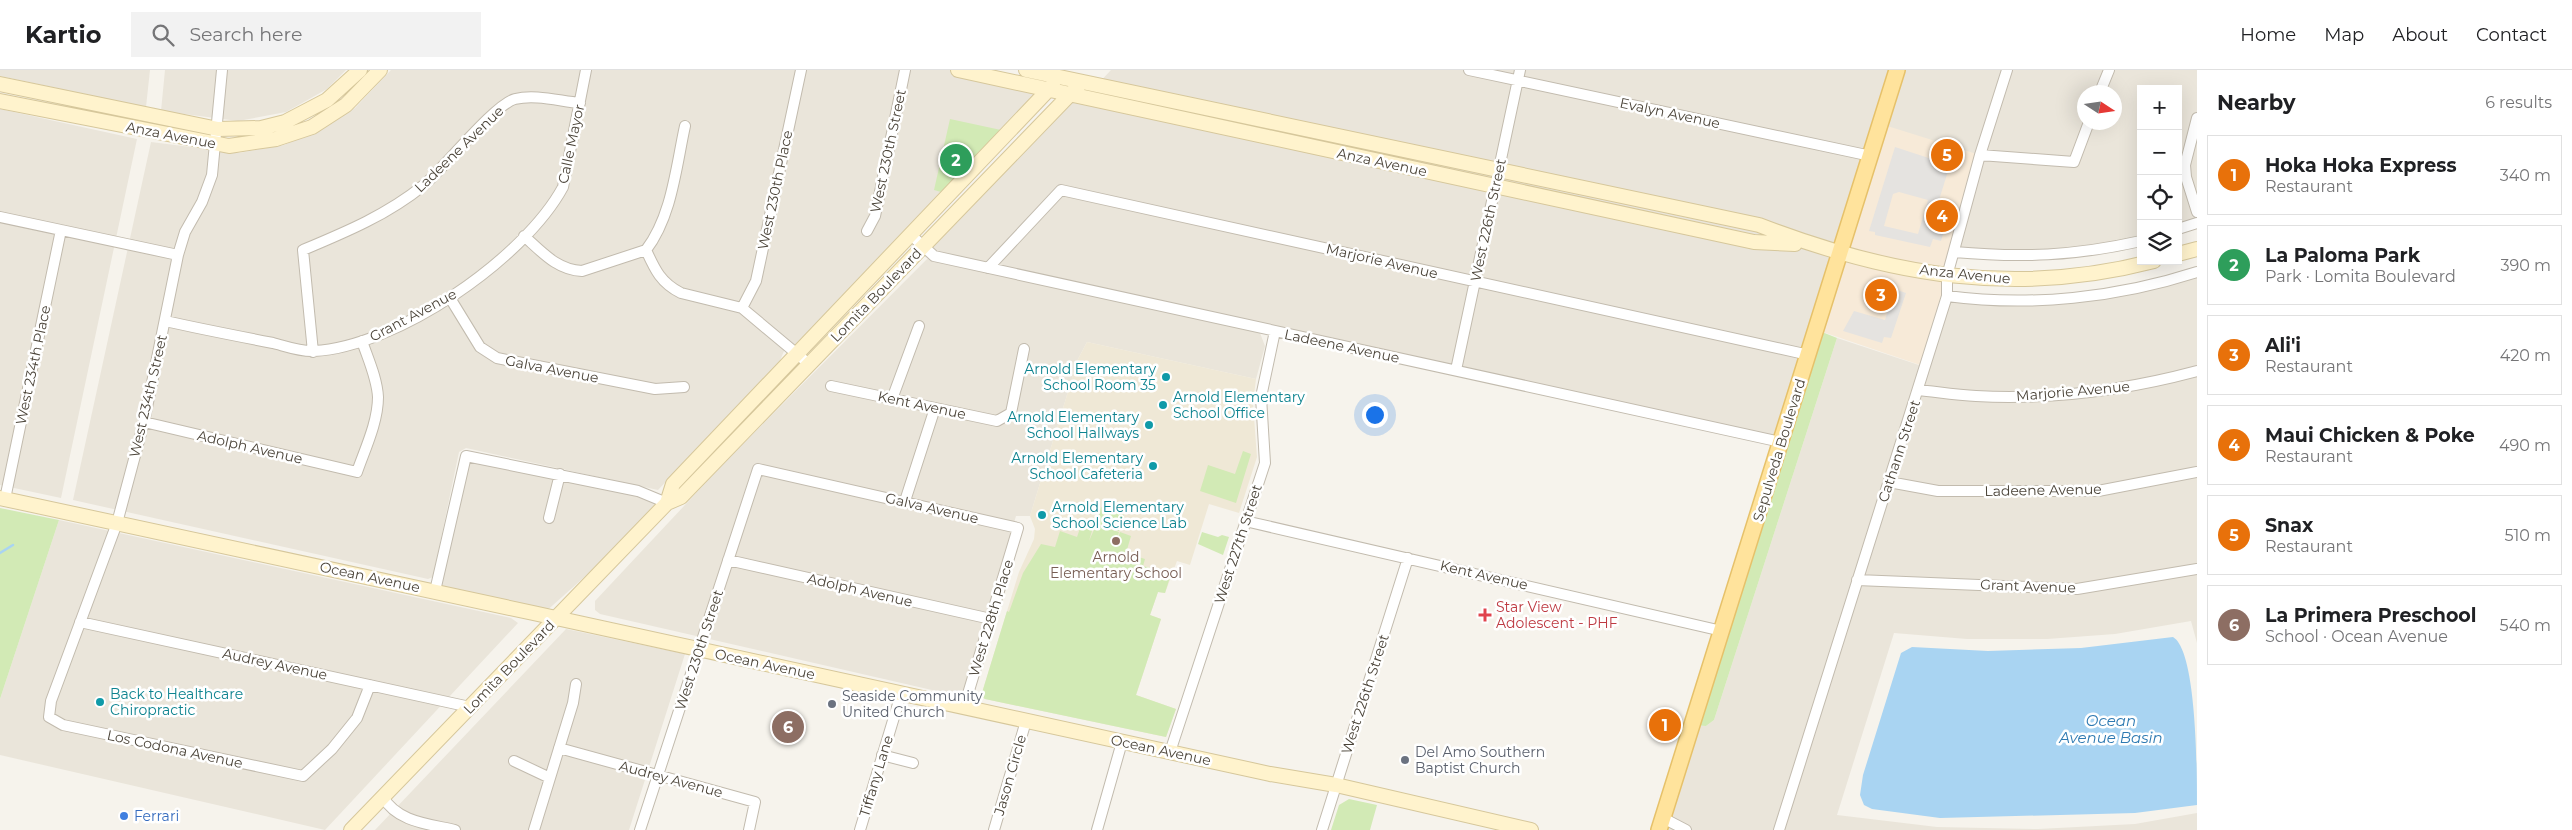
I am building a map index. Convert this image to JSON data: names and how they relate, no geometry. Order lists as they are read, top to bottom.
{
  "streets": {
    "main road": [
      "Anza Avenue",
      "Lomita Boulevard",
      "Sepulveda Boulevard",
      "Ocean Avenue"
    ],
    "street": [
      "Evalyn Avenue",
      "Calle Mayor",
      "Ladeene Avenue",
      "West 230th Street",
      "West 230th Place",
      "West 226th Street",
      "Marjorie Avenue",
      "Grant Avenue",
      "West 234th Place",
      "Galva Avenue",
      "West 234th Street",
      "Kent Avenue",
      "Adolph Avenue",
      "Cathann Street",
      "West 227th Street",
      "West 228th Place",
      "Audrey Avenue",
      "Los Codona Avenue",
      "Jason Circle",
      "Tiffany Lane"
    ]
  },
  "crossings": [
    ["Evalyn Avenue", "West 226th Street"],
    ["Evalyn Avenue", "Sepulveda Boulevard"],
    ["Anza Avenue", "West 226th Street"],
    ["Anza Avenue", "Lomita Boulevard"],
    ["Anza Avenue", "West 234th Street"],
    ["Anza Avenue", "Sepulveda Boulevard"],
    ["Anza Avenue", "Cathann Street"],
    ["Calle Mayor", "Ladeene Avenue"],
    ["Calle Mayor", "Grant Avenue"],
    ["Ladeene Avenue", "West 226th Street"],
    ["Ladeene Avenue", "Marjorie Avenue"],
    ["Ladeene Avenue", "Lomita Boulevard"],
    ["Ladeene Avenue", "Grant Avenue"],
    ["Ladeene Avenue", "Sepulveda Boulevard"],
    ["Ladeene Avenue", "Cathann Street"],
    ["Ladeene Avenue", "West 227th Street"],
    ["West 230th Street", "Galva Avenue"],
    ["West 230th Street", "Adolph Avenue"],
    ["West 230th Street", "Ocean Avenue"],
    ["West 230th Street", "Audrey Avenue"],
    ["West 226th Street", "Marjorie Avenue"],
    ["West 226th Street", "Kent Avenue"],
    ["West 226th Street", "Ocean Avenue"],
    ["Marjorie Avenue", "Sepulveda Boulevard"],
    ["Marjorie Avenue", "Cathann Street"],
    ["Lomita Boulevard", "Ocean Avenue"],
    ["Lomita Boulevard", "Audrey Avenue"],
    ["Grant Avenue", "Galva Avenue"],
    ["Grant Avenue", "West 234th Street"],
    ["Grant Avenue", "Adolph Avenue"],
    ["Grant Avenue", "Cathann Street"],
    ["West 234th Place", "Ocean Avenue"],
    ["Galva Avenue", "West 228th Place"],
    ["West 234th Street", "Adolph Avenue"],
    ["West 234th Street", "Ocean Avenue"],
    ["West 234th Street", "Audrey Avenue"],
    ["West 234th Street", "Los Codona Avenue"],
    ["Kent Avenue", "Sepulveda Boulevard"],
    ["Kent Avenue", "West 227th Street"],
    ["Adolph Avenue", "West 228th Place"],
    ["West 227th Street", "Ocean Avenue"],
    ["Ocean Avenue", "West 228th Place"],
    ["Ocean Avenue", "Jason Circle"],
    ["Ocean Avenue", "Tiffany Lane"],
    ["Audrey Avenue", "Los Codona Avenue"]
  ],
  "water": ["Ocean Avenue Basin"],
  "places": {
    "other": [
      "Arnold Elementary School Room 35",
      "Arnold Elementary School Office",
      "Arnold Elementary School Hallways",
      "Arnold Elementary School Cafeteria",
      "Arnold Elementary School Science Lab",
      "Arnold Elementary School",
      "Back to Healthcare Chiropractic",
      "Seaside Community United Church",
      "Del Amo Southern Baptist Church",
      "Ferrari"
    ],
    "health": ["Star View Adolescent - PHF"]
  },
  "north": "right",
  "page": {
    "header": "Kartio",
    "search": "Search here",
    "nav": [
      "Home",
      "Map",
      "About",
      "Contact"
    ],
    "heading": ["Nearby", "6 results"],
    "map_buttons": ["+", "−"],
    "list": [
      {
        "mark": "1",
        "name": "Hoka Hoka Express",
        "note": "Restaurant",
        "value": "340 m"
      },
      {
        "mark": "2",
        "name": "La Paloma Park",
        "note": "Park · Lomita Boulevard",
        "value": "390 m"
      },
      {
        "mark": "3",
        "name": "Ali'i",
        "note": "Restaurant",
        "value": "420 m"
      },
      {
        "mark": "4",
        "name": "Maui Chicken & Poke",
        "note": "Restaurant",
        "value": "490 m"
      },
      {
        "mark": "5",
        "name": "Snax",
        "note": "Restaurant",
        "value": "510 m"
      },
      {
        "mark": "6",
        "name": "La Primera Preschool",
        "note": "School · Ocean Avenue",
        "value": "540 m"
      }
    ],
    "pins": [
      "5",
      "2",
      "4",
      "3",
      "1",
      "6"
    ]
  }
}
